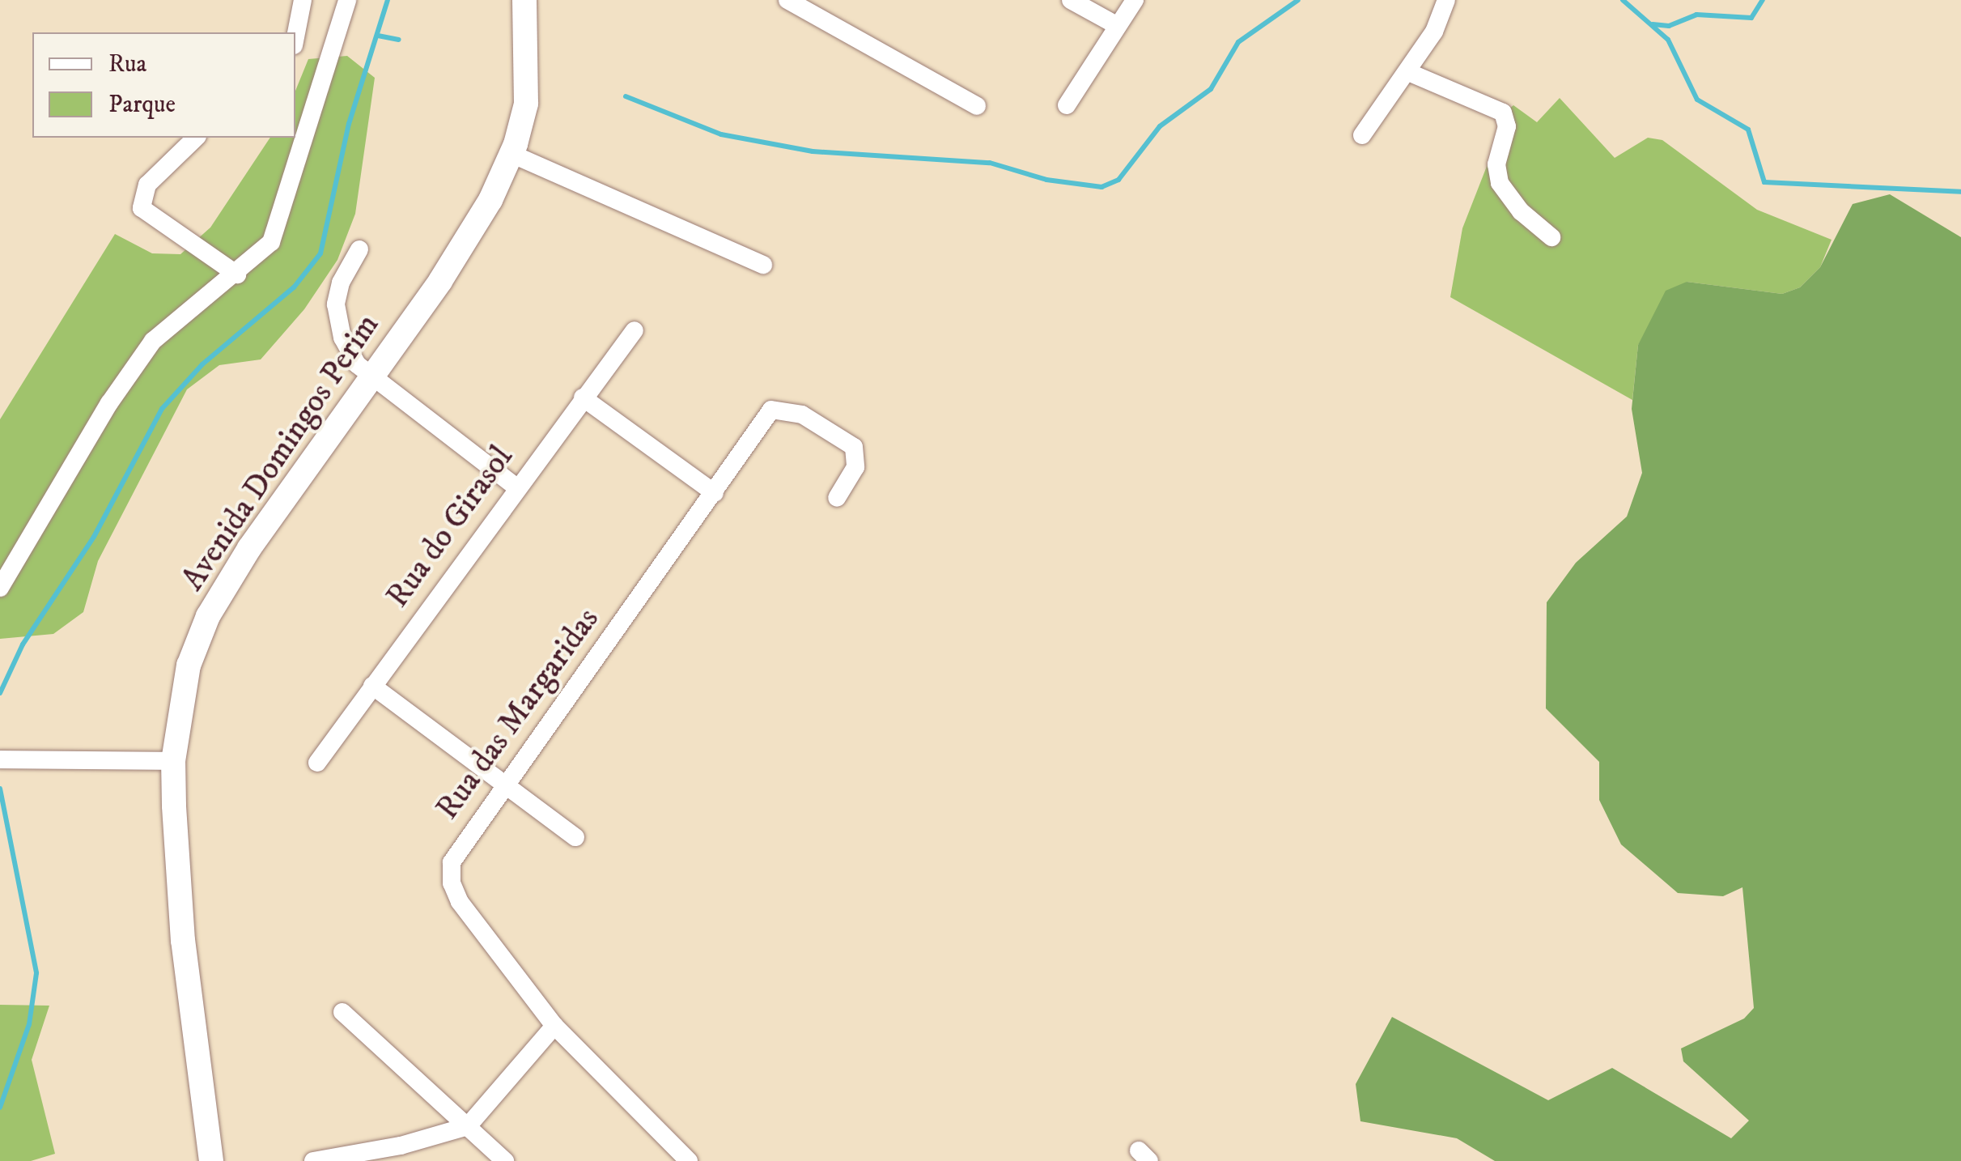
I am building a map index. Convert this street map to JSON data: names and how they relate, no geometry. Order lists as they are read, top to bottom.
{
  "streets": {
    "main road": ["Avenida Domingos Perim"],
    "street": ["Rua do Girasol", "Rua das Margaridas"]
  },
  "legend": ["Rua", "Parque"]
}
